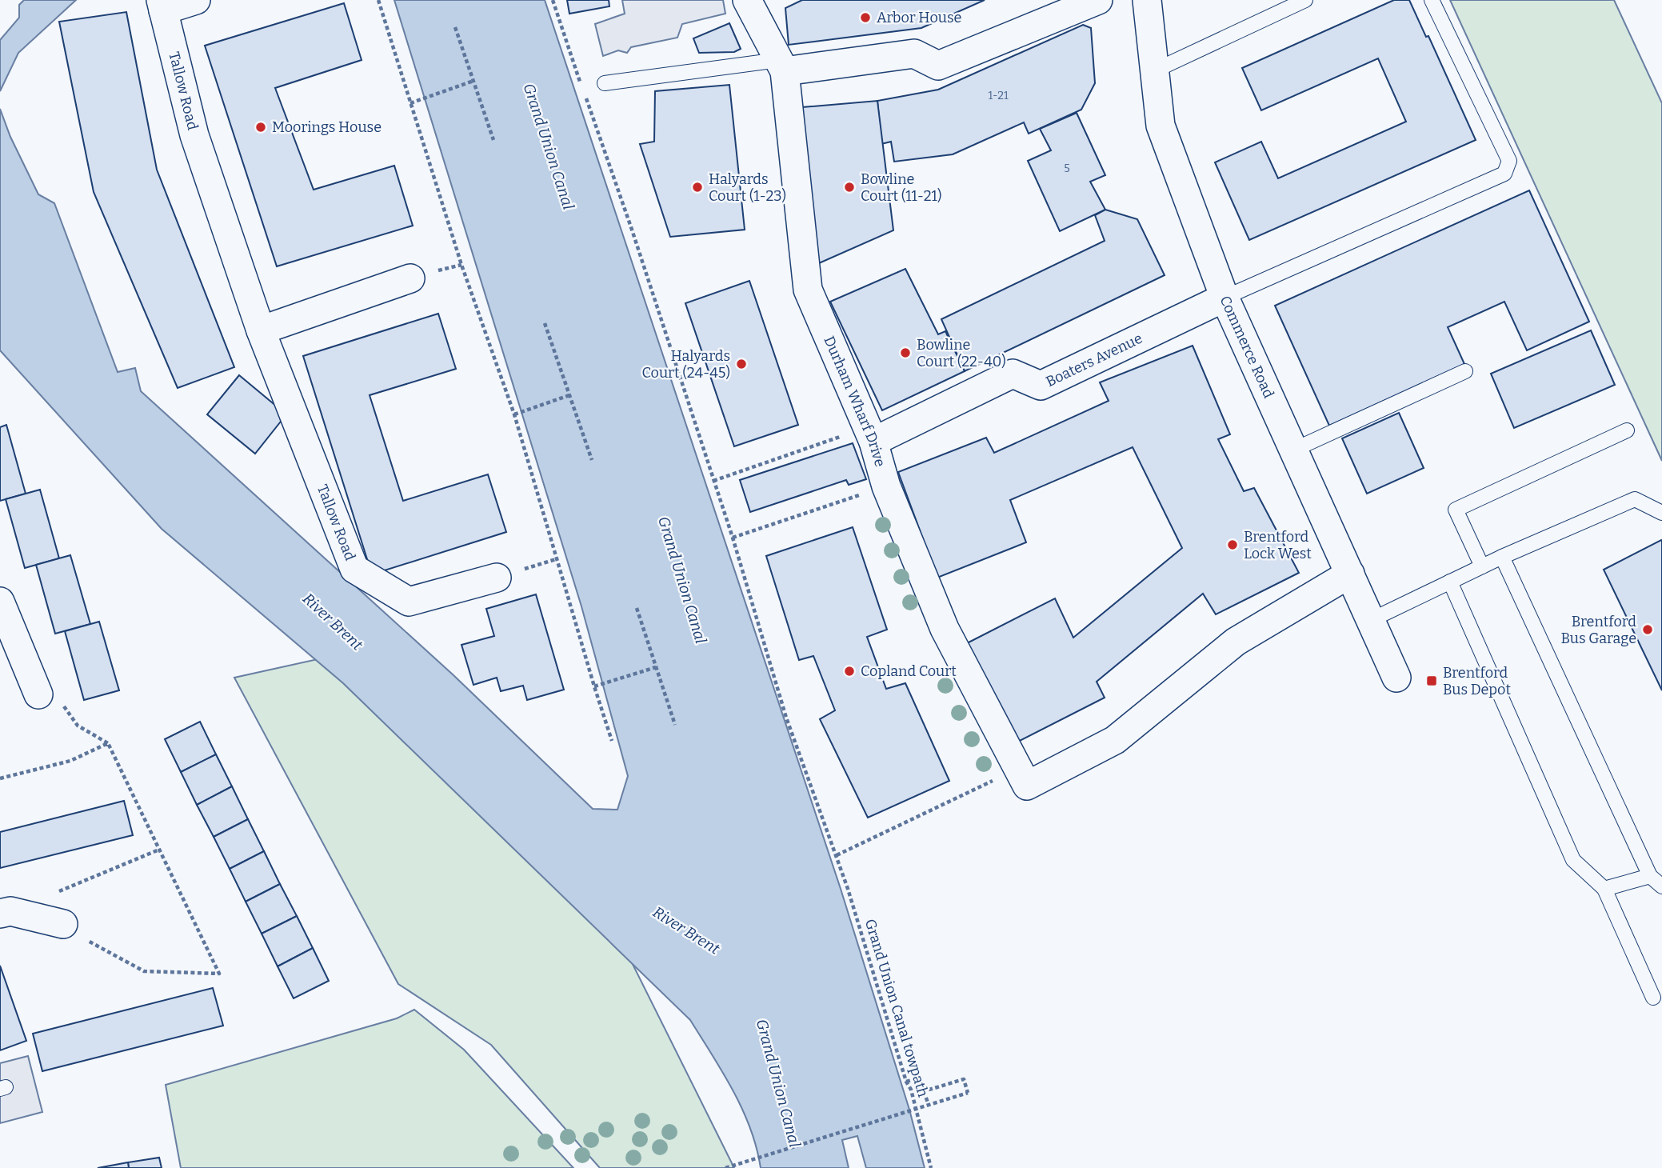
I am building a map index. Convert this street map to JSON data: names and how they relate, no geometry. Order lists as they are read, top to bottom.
{
  "streets": {
    "street": [
      "Tallow Road",
      "Commerce Road",
      "Boaters Avenue",
      "Durham Wharf Drive"
    ],
    "path": ["Grand Union Canal towpath"]
  },
  "crossings": [
    ["Commerce Road", "Boaters Avenue"],
    ["Boaters Avenue", "Durham Wharf Drive"]
  ],
  "water": ["Grand Union Canal", "River Brent"],
  "places": {
    "other": [
      "Arbor House",
      "Moorings House",
      "Halyards Court (1-23)",
      "Bowline Court (11-21)",
      "Bowline Court (22-40)",
      "Halyards Court (24-45)",
      "Brentford Lock West",
      "Brentford Bus Garage",
      "Copland Court"
    ],
    "transit": ["Brentford Bus Depot"]
  },
  "house_numbers": ["1-21", "5"]
}
